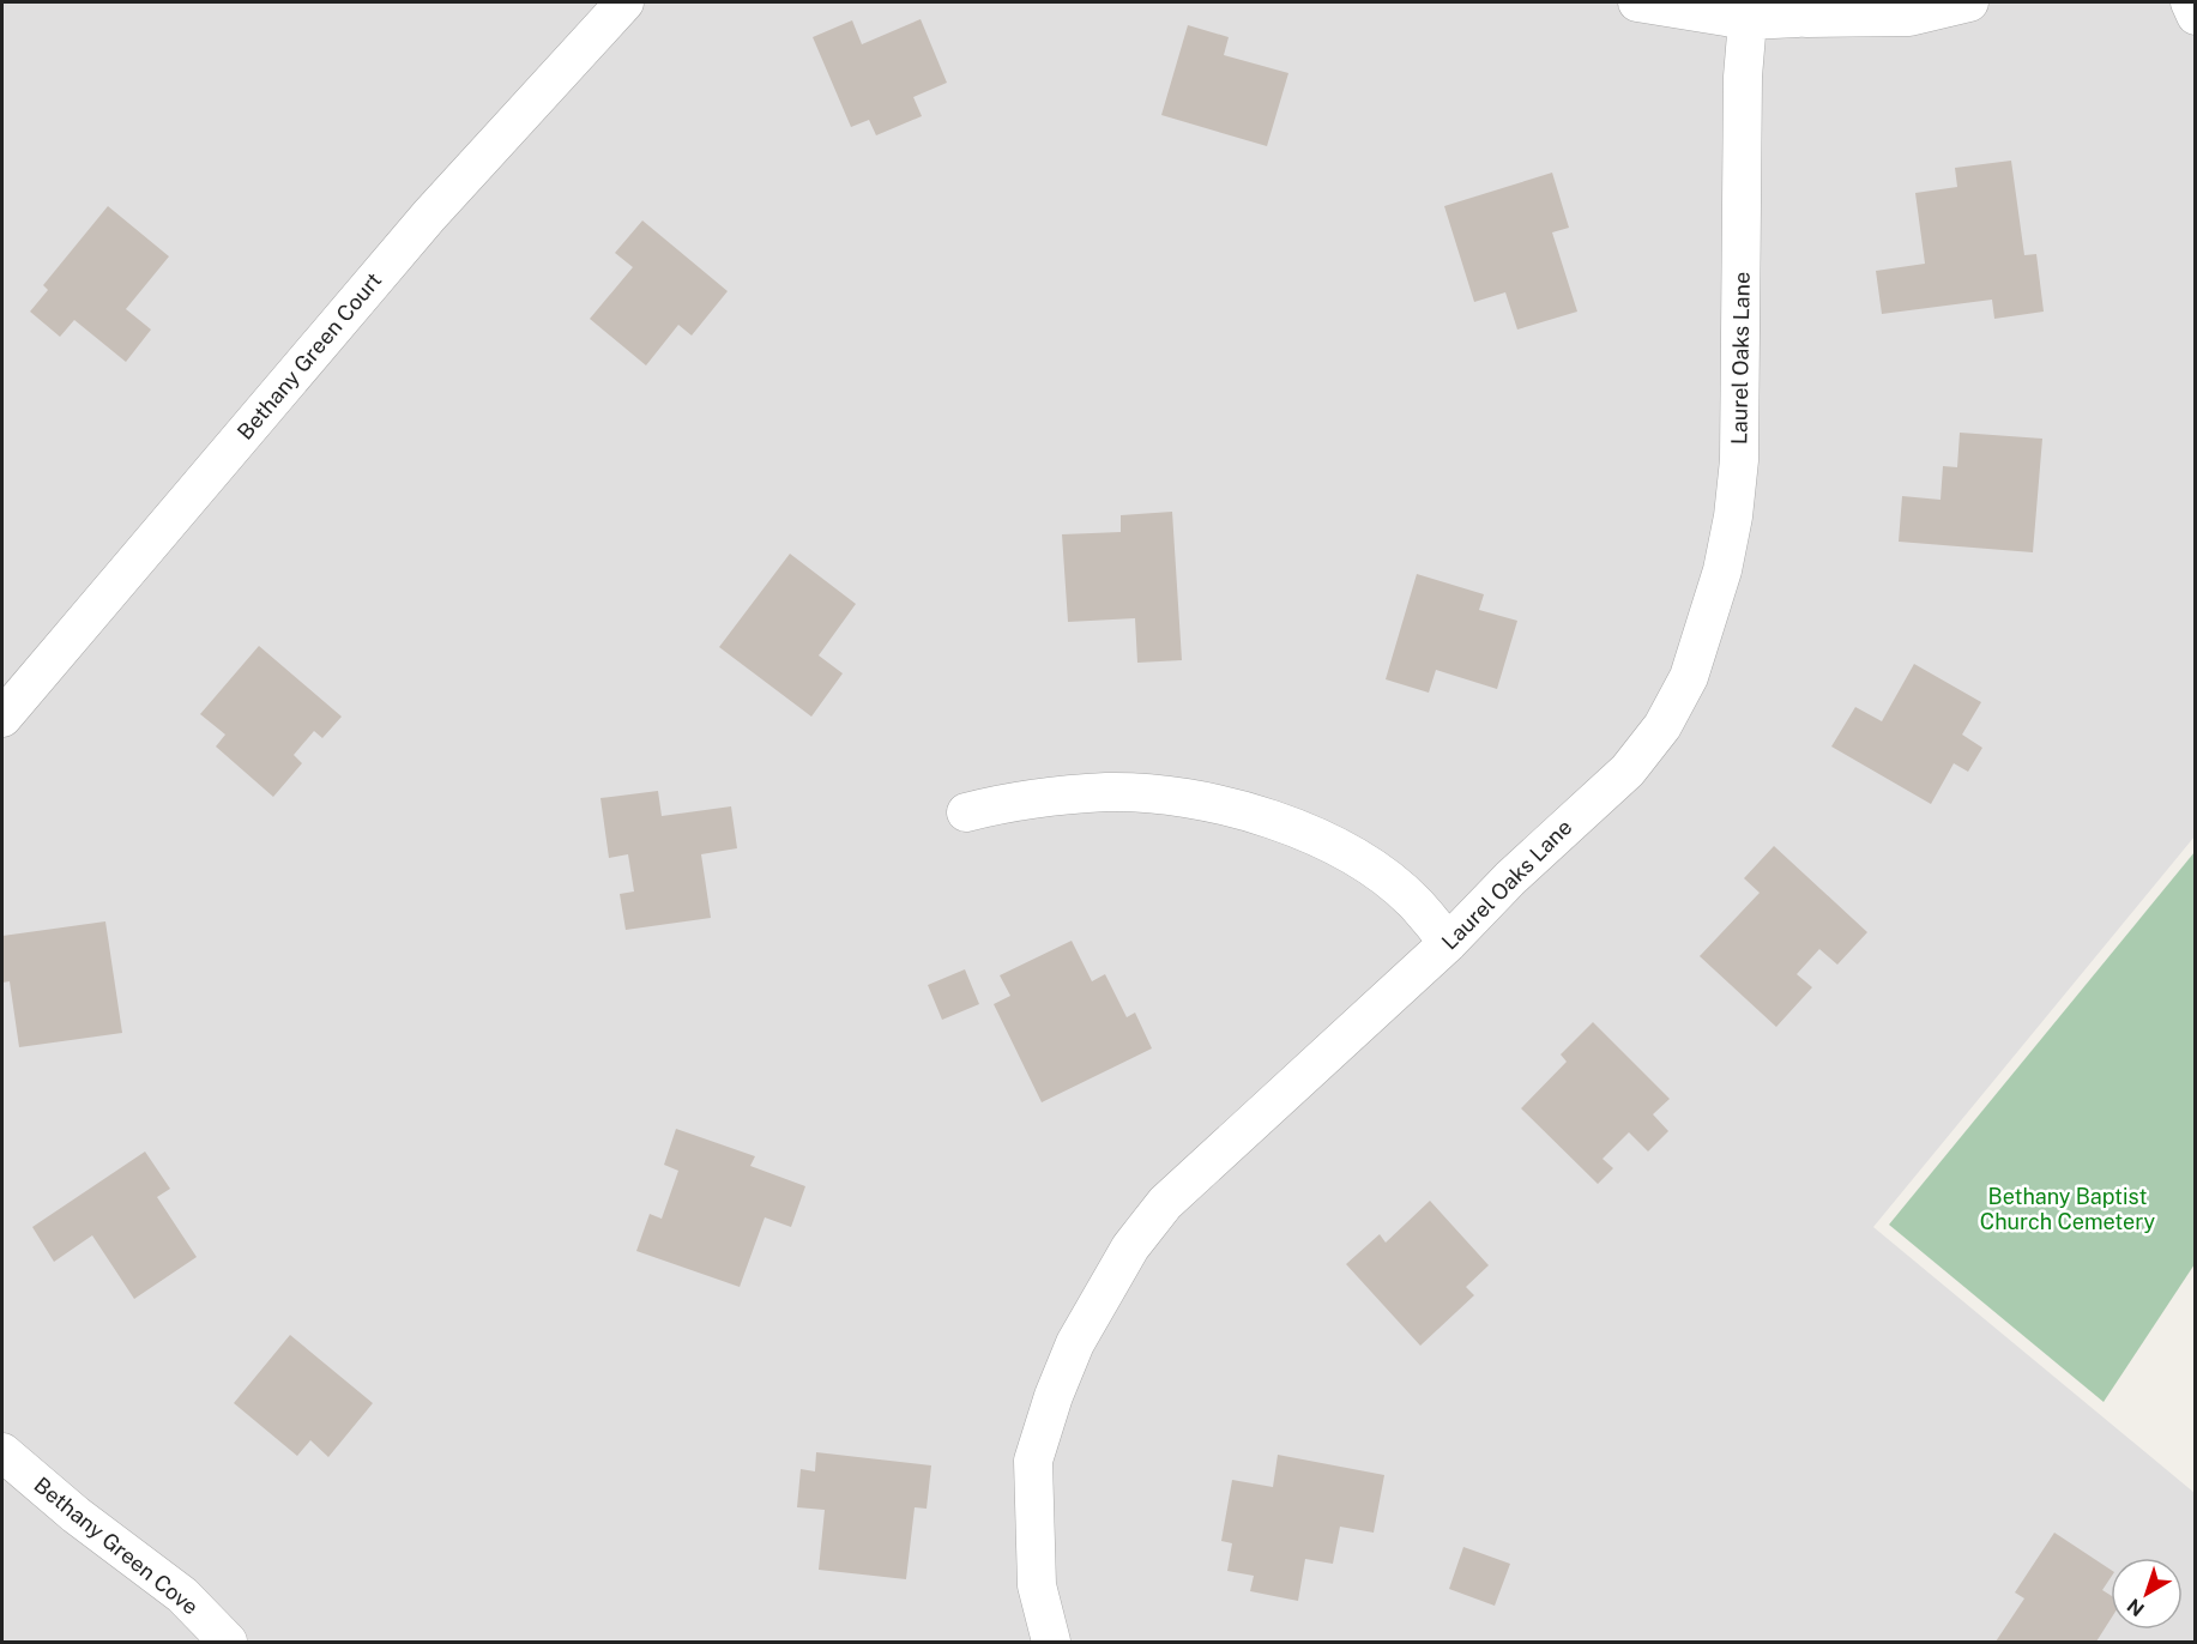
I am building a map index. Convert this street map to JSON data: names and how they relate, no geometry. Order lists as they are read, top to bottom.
{
  "streets": {
    "street": ["Bethany Green Court", "Laurel Oaks Lane", "Bethany Green Cove"]
  },
  "parks": ["Bethany Baptist Church Cemetery"],
  "north": "bottom left"
}
